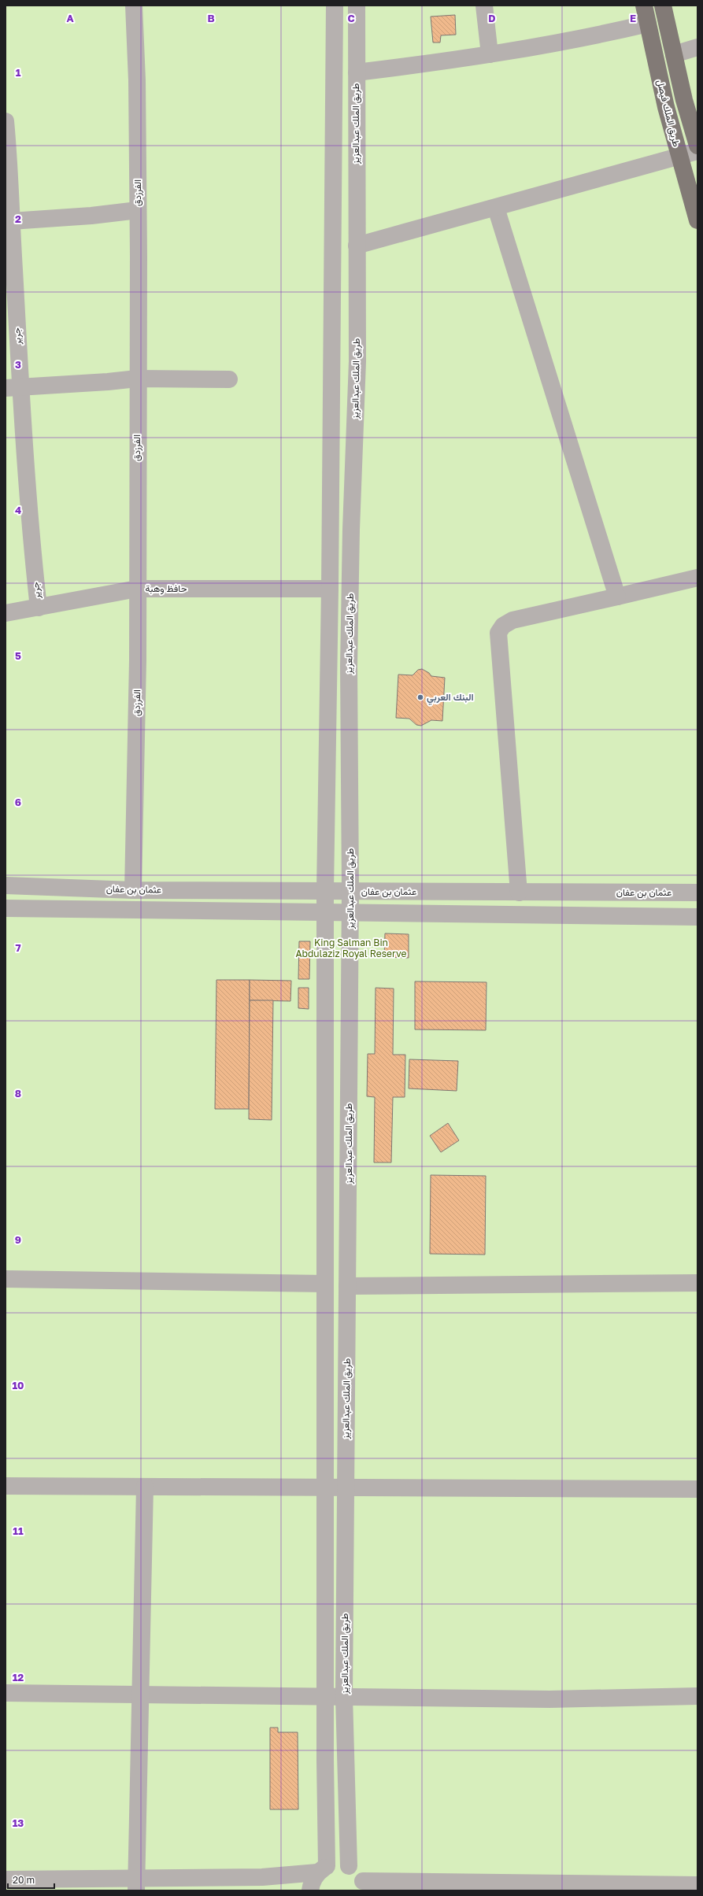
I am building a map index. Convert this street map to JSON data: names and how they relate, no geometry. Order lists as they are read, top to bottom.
{
  "streets": {
    "main road": ["طريق الملك فيصل"],
    "street": [
      "طريق الملك عبدالعزيز",
      "الفرزدق",
      "جرير",
      "حافظ وهبة",
      "عثمان بن عفان"
    ]
  },
  "crossings": [
    ["طريق الملك عبدالعزيز", "حافظ وهبة"],
    ["طريق الملك عبدالعزيز", "عثمان بن عفان"],
    ["الفرزدق", "حافظ وهبة"],
    ["الفرزدق", "عثمان بن عفان"],
    ["جرير", "حافظ وهبة"]
  ],
  "parks": ["King Salman Bin Abdulaziz Royal Reserve"],
  "places": ["البنك العربي"],
  "scale_bar": "20 m",
  "grid": {
    "columns": [
      "A",
      "B",
      "C",
      "D",
      "E"
    ],
    "rows": [
      "1",
      "2",
      "3",
      "4",
      "5",
      "6",
      "7",
      "8",
      "9",
      "10",
      "11",
      "12",
      "13"
    ]
  }
}
